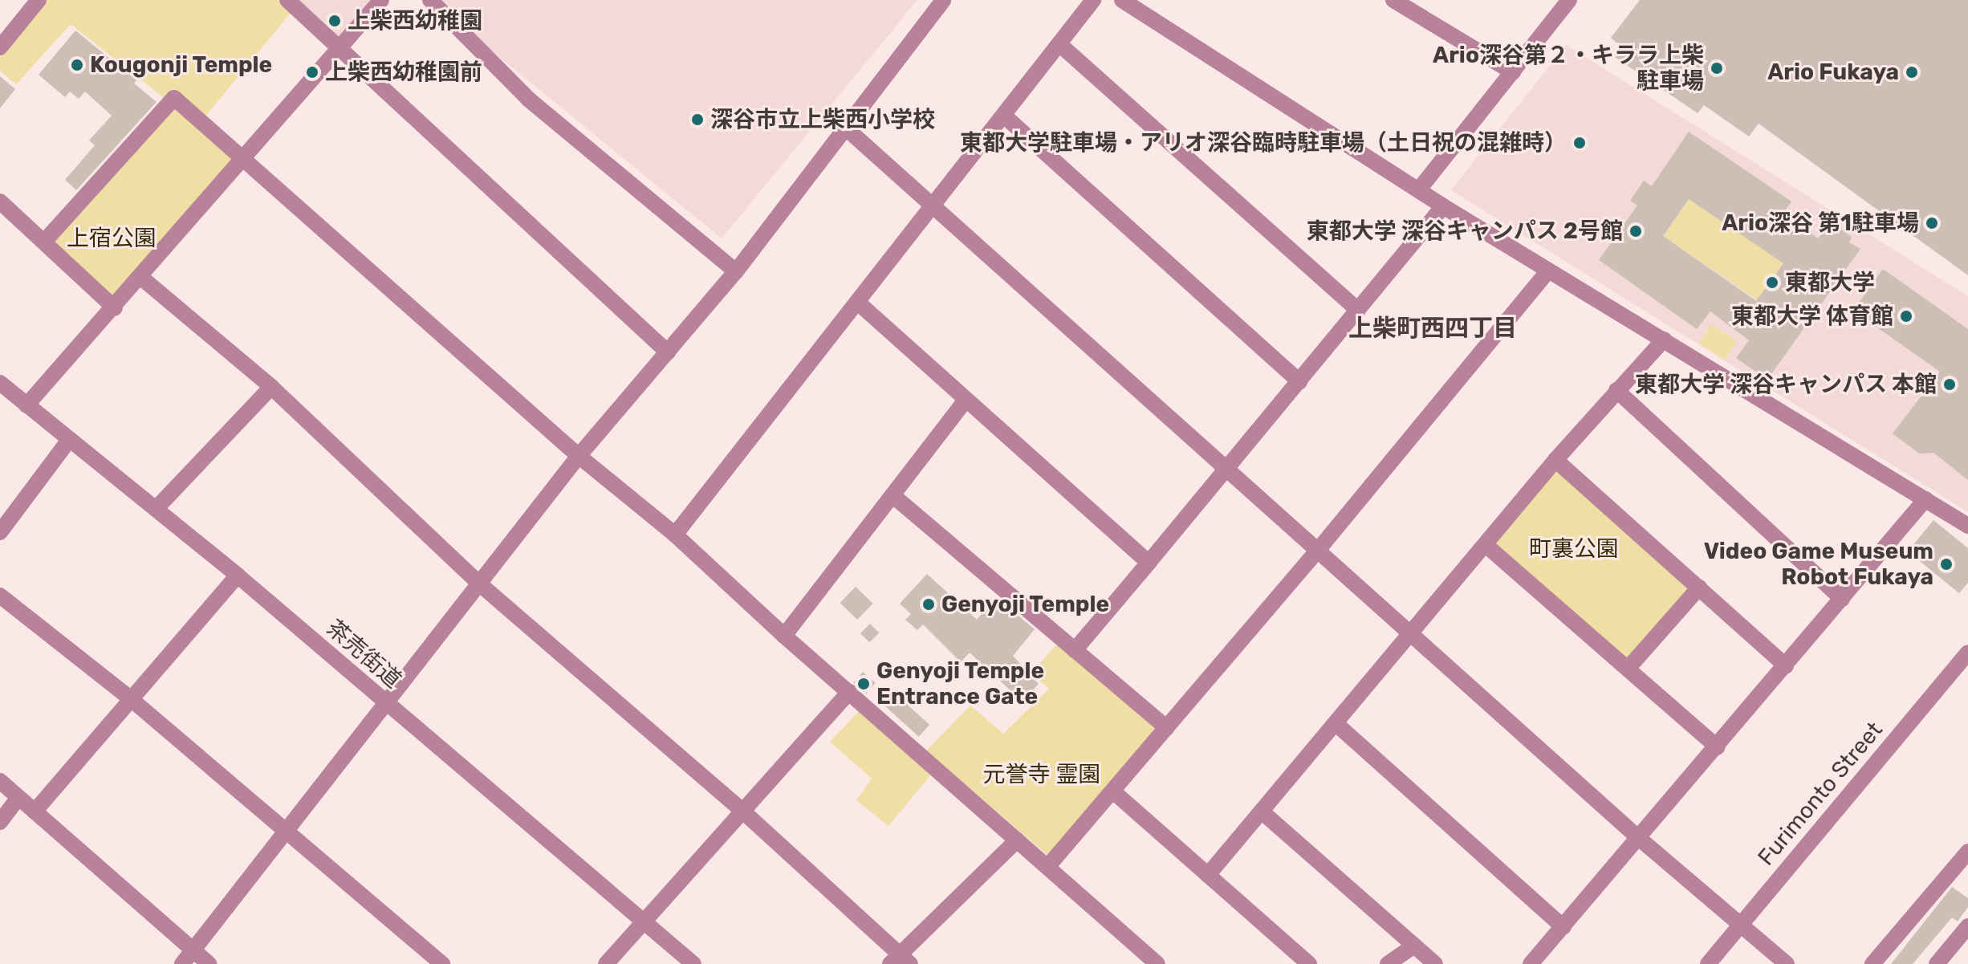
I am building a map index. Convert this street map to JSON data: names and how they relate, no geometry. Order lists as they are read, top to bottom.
{
  "streets": {
    "street": ["茶売街道", "Furimonto Street"]
  },
  "districts": ["上柴町西四丁目"],
  "parks": ["上宿公園", "町裏公園", "元誉寺 霊園"],
  "places": [
    "上柴西幼稚園",
    "Kougonji Temple",
    "Ario深谷第２・キララ上柴 駐車場",
    "上柴西幼稚園前",
    "Ario Fukaya",
    "深谷市立上柴西小学校",
    "東都大学駐車場・アリオ深谷臨時駐車場（土日祝の混雑時）",
    "Ario深谷 第1駐車場",
    "東都大学 深谷キャンパス 2号館",
    "東都大学",
    "東都大学 体育館",
    "東都大学 深谷キャンパス 本館",
    "Video Game Museum Robot Fukaya",
    "Genyoji Temple",
    "Genyoji Temple Entrance Gate"
  ]
}
